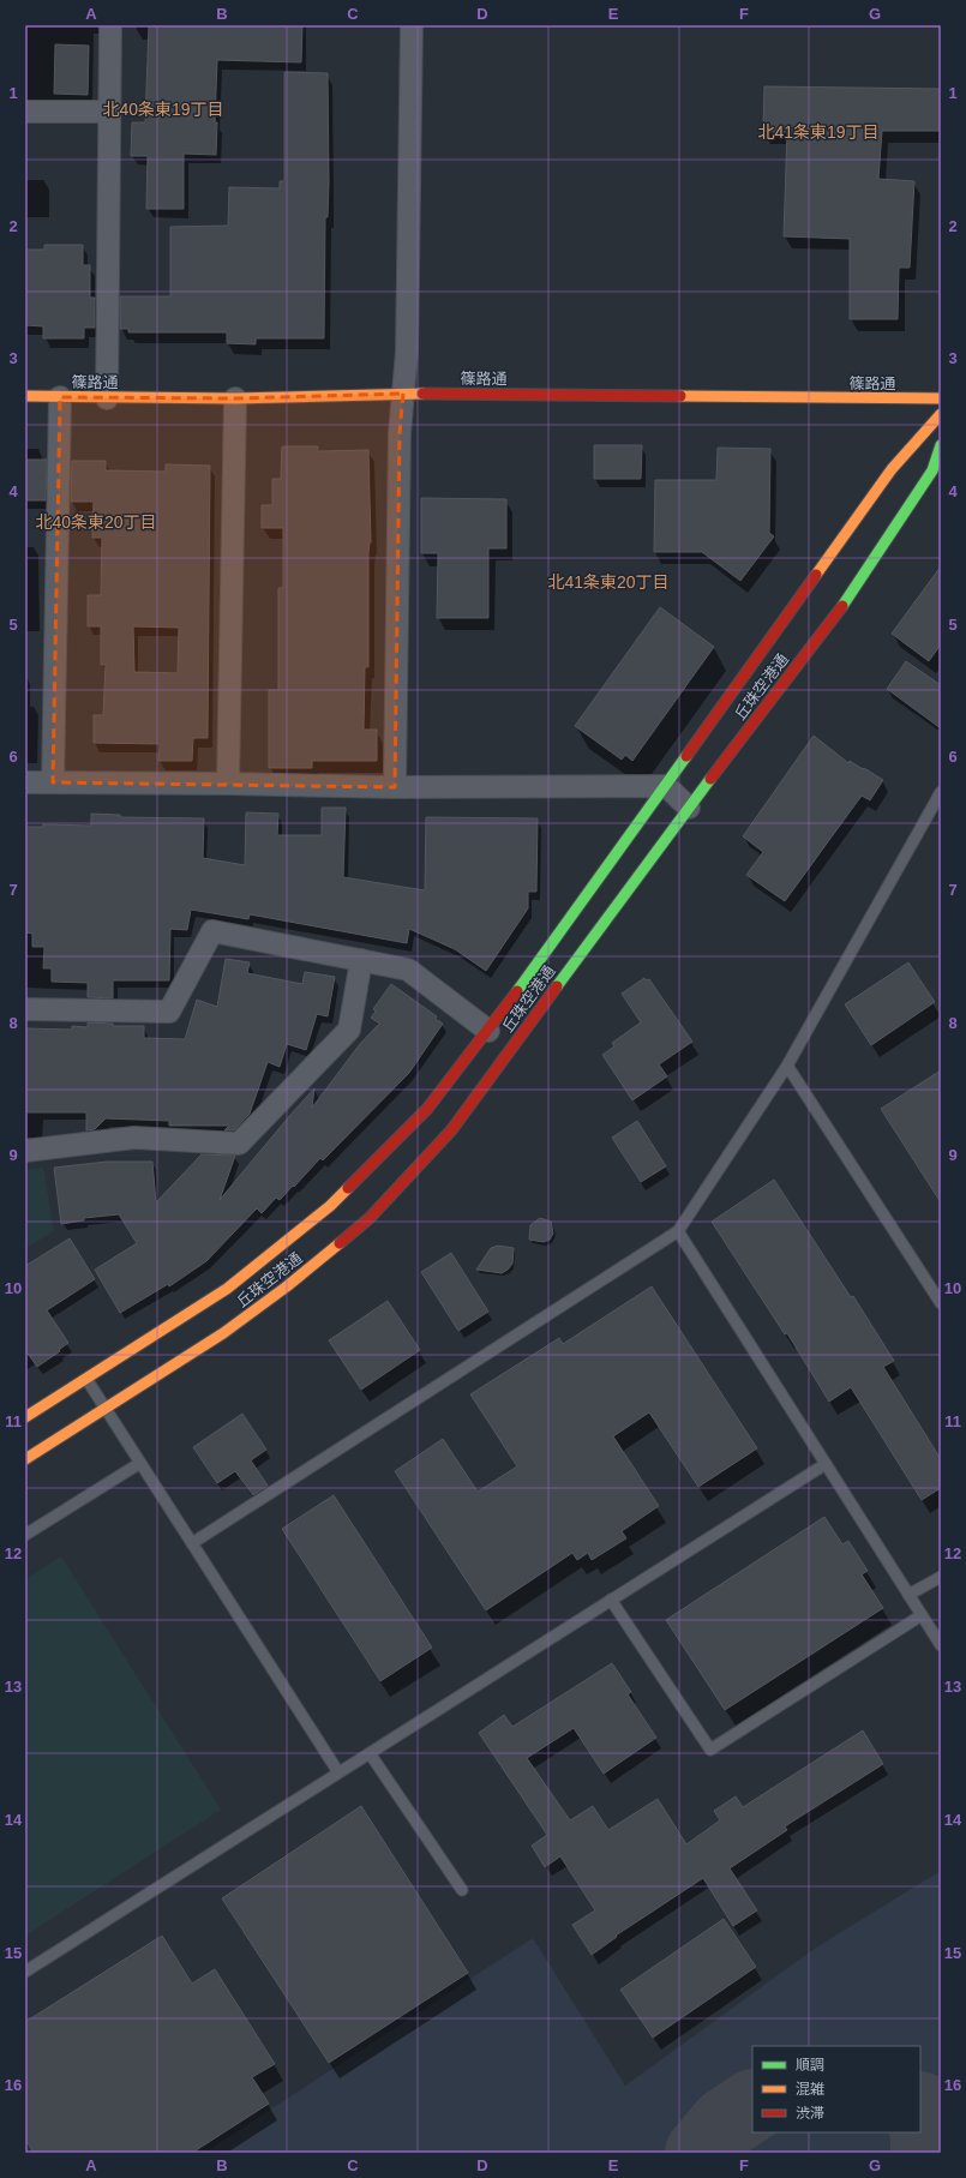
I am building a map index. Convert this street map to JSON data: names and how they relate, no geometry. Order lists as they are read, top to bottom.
{
  "streets": {
    "main road": ["篠路通", "丘珠空港通"]
  },
  "districts": [
    "北40条東19丁目",
    "北41条東19丁目",
    "北40条東20丁目",
    "北41条東20丁目"
  ],
  "legend": ["順調", "混雑", "渋滞"],
  "grid": {
    "columns": [
      "A",
      "B",
      "C",
      "D",
      "E",
      "F",
      "G"
    ],
    "rows": [
      "1",
      "2",
      "3",
      "4",
      "5",
      "6",
      "7",
      "8",
      "9",
      "10",
      "11",
      "12",
      "13",
      "14",
      "15",
      "16"
    ]
  }
}
